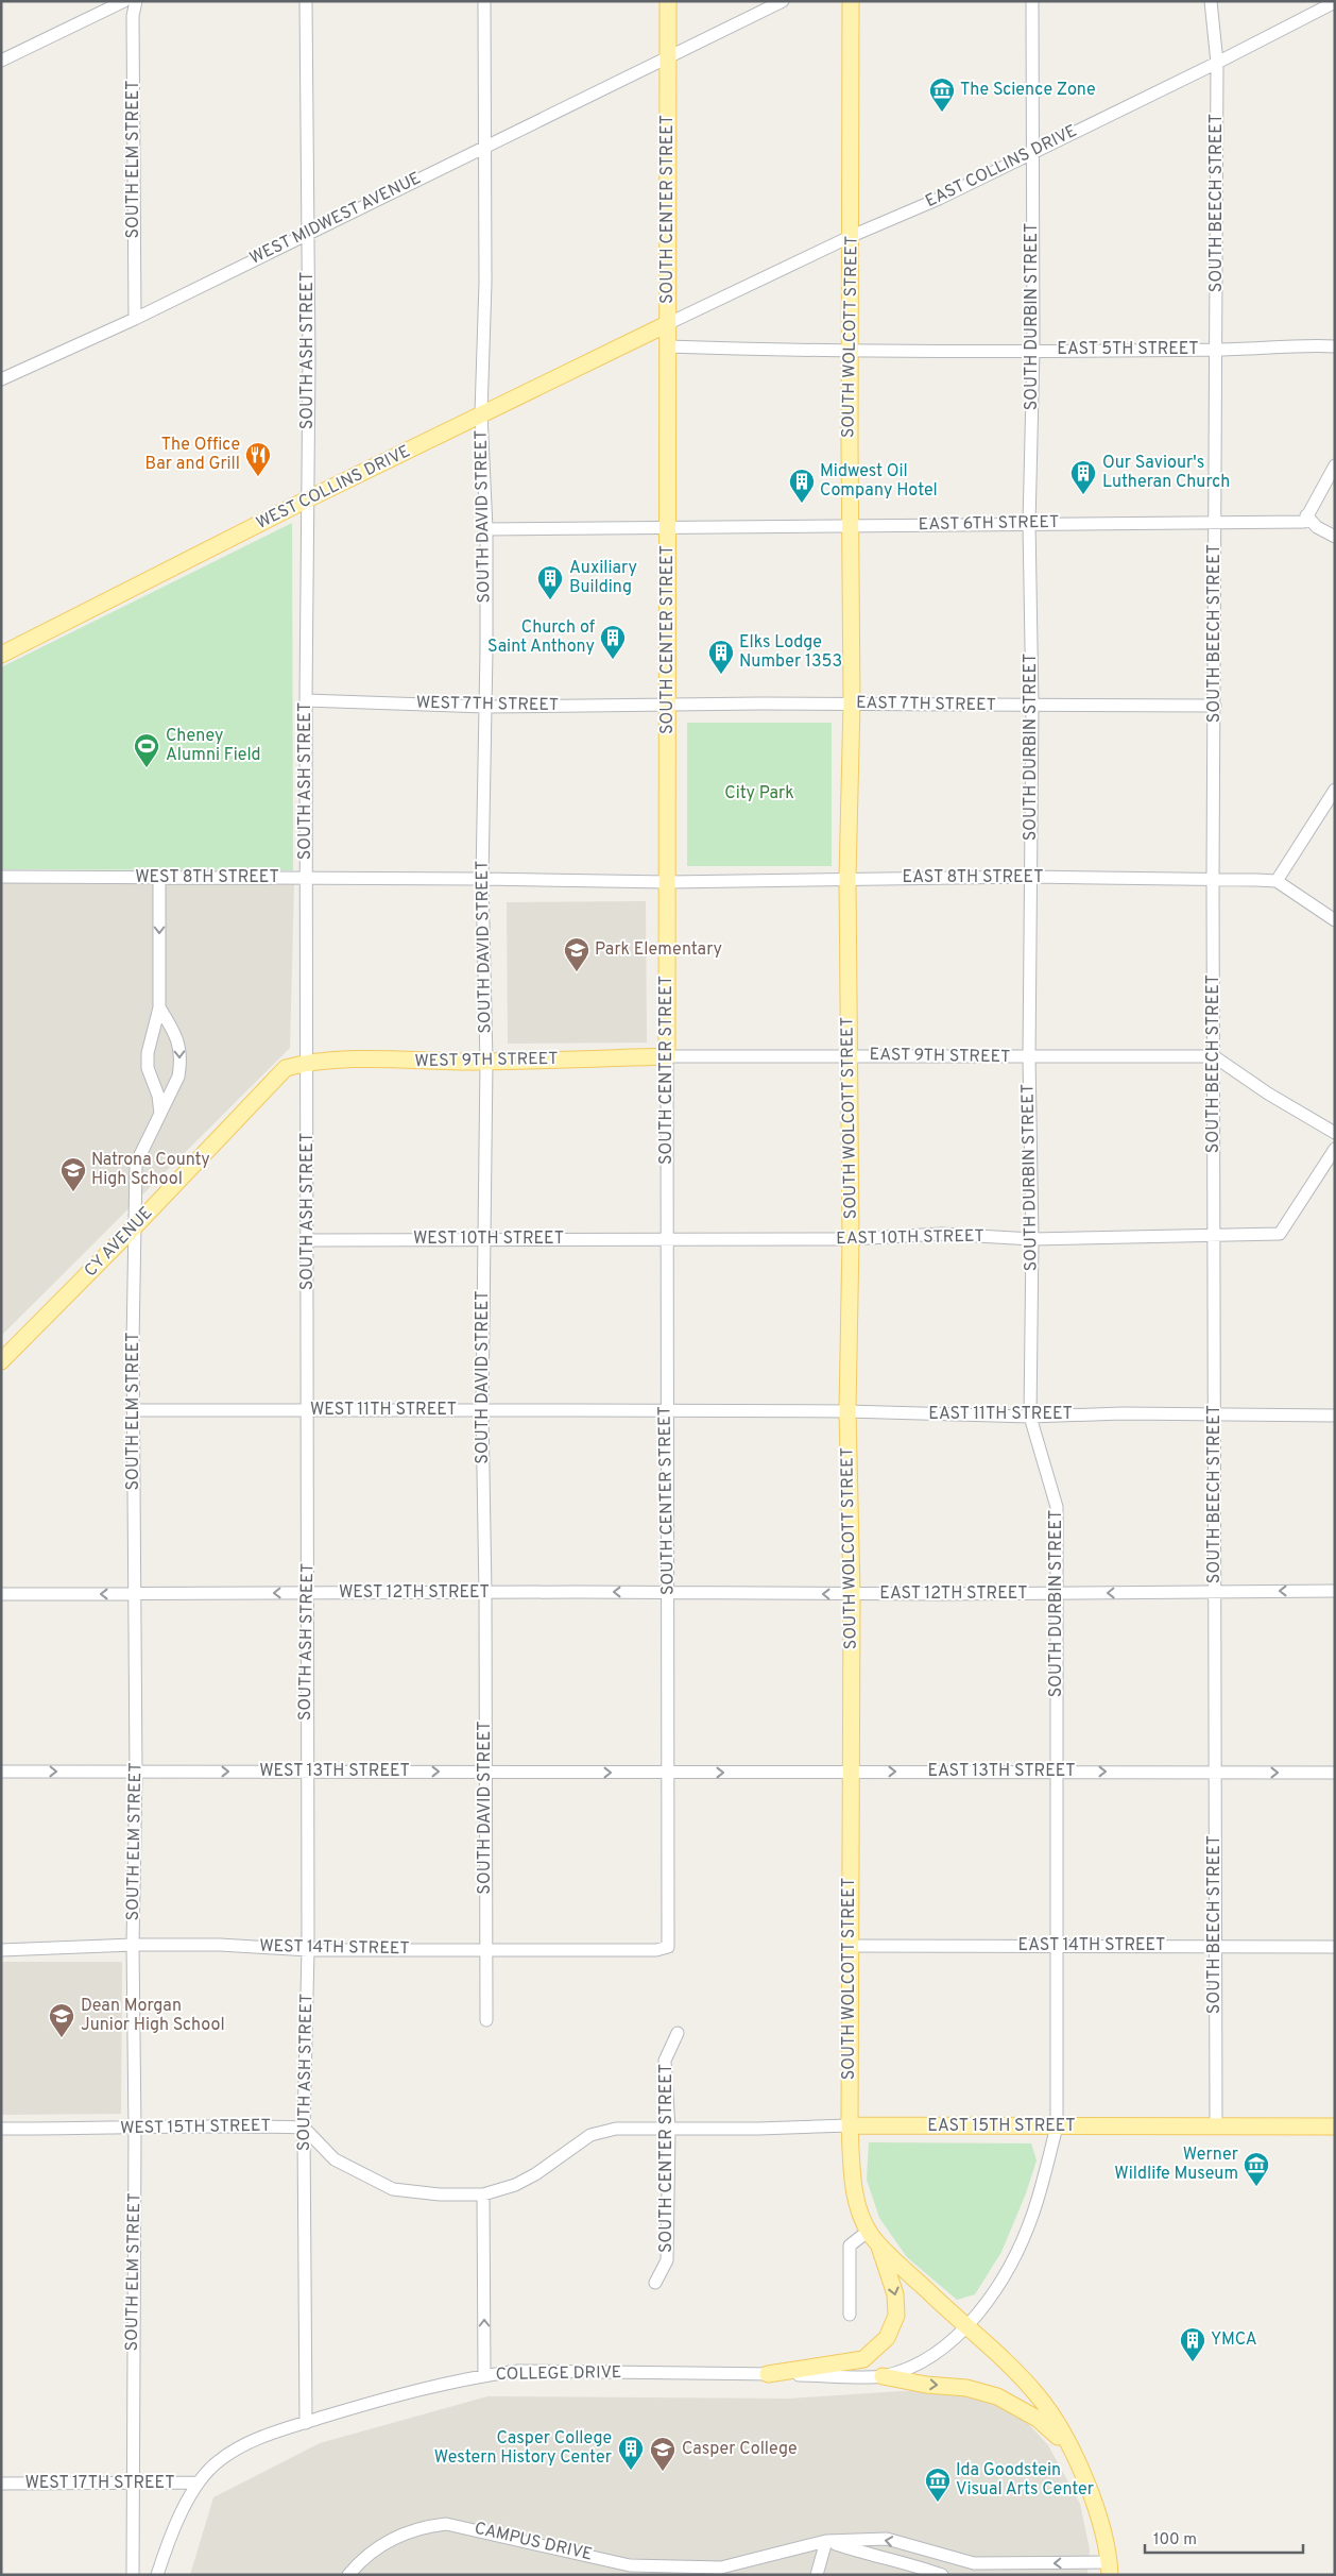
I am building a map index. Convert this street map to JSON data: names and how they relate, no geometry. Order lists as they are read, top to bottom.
{
  "streets": {
    "main road": [
      "SOUTH CENTER STREET",
      "SOUTH WOLCOTT STREET",
      "WEST COLLINS DRIVE",
      "WEST 9TH STREET",
      "CY AVENUE",
      "EAST 15TH STREET"
    ],
    "street": [
      "SOUTH ELM STREET",
      "EAST COLLINS DRIVE",
      "SOUTH BEECH STREET",
      "WEST MIDWEST AVENUE",
      "SOUTH DURBIN STREET",
      "EAST 5TH STREET",
      "SOUTH ASH STREET",
      "SOUTH DAVID STREET",
      "EAST 6TH STREET",
      "WEST 7TH STREET",
      "EAST 7TH STREET",
      "WEST 8TH STREET",
      "EAST 8TH STREET",
      "EAST 9TH STREET",
      "EAST 10TH STREET",
      "WEST 10TH STREET",
      "WEST 11TH STREET",
      "EAST 11TH STREET",
      "WEST 12TH STREET",
      "EAST 12TH STREET",
      "WEST 13TH STREET",
      "EAST 13TH STREET",
      "EAST 14TH STREET",
      "WEST 14TH STREET",
      "WEST 15TH STREET",
      "COLLEGE DRIVE",
      "WEST 17TH STREET",
      "CAMPUS DRIVE"
    ]
  },
  "crossings": [
    ["SOUTH ELM STREET", "WEST MIDWEST AVENUE"],
    ["SOUTH ELM STREET", "CY AVENUE"],
    ["SOUTH ELM STREET", "WEST 11TH STREET"],
    ["SOUTH ELM STREET", "WEST 12TH STREET"],
    ["SOUTH ELM STREET", "WEST 13TH STREET"],
    ["SOUTH ELM STREET", "WEST 14TH STREET"],
    ["SOUTH ELM STREET", "WEST 15TH STREET"],
    ["SOUTH ELM STREET", "WEST 17TH STREET"],
    ["EAST COLLINS DRIVE", "SOUTH BEECH STREET"],
    ["EAST COLLINS DRIVE", "SOUTH CENTER STREET"],
    ["EAST COLLINS DRIVE", "SOUTH DURBIN STREET"],
    ["EAST COLLINS DRIVE", "SOUTH WOLCOTT STREET"],
    ["EAST COLLINS DRIVE", "WEST COLLINS DRIVE"],
    ["SOUTH BEECH STREET", "EAST 5TH STREET"],
    ["SOUTH BEECH STREET", "EAST 6TH STREET"],
    ["SOUTH BEECH STREET", "EAST 7TH STREET"],
    ["SOUTH BEECH STREET", "EAST 8TH STREET"],
    ["SOUTH BEECH STREET", "EAST 9TH STREET"],
    ["SOUTH BEECH STREET", "EAST 10TH STREET"],
    ["SOUTH BEECH STREET", "EAST 11TH STREET"],
    ["SOUTH BEECH STREET", "EAST 12TH STREET"],
    ["SOUTH BEECH STREET", "EAST 13TH STREET"],
    ["SOUTH BEECH STREET", "EAST 14TH STREET"],
    ["SOUTH BEECH STREET", "EAST 15TH STREET"],
    ["SOUTH CENTER STREET", "WEST MIDWEST AVENUE"],
    ["SOUTH CENTER STREET", "EAST 5TH STREET"],
    ["SOUTH CENTER STREET", "WEST COLLINS DRIVE"],
    ["SOUTH CENTER STREET", "EAST 6TH STREET"],
    ["SOUTH CENTER STREET", "WEST 7TH STREET"],
    ["SOUTH CENTER STREET", "EAST 7TH STREET"],
    ["SOUTH CENTER STREET", "WEST 8TH STREET"],
    ["SOUTH CENTER STREET", "EAST 8TH STREET"],
    ["SOUTH CENTER STREET", "EAST 9TH STREET"],
    ["SOUTH CENTER STREET", "WEST 9TH STREET"],
    ["SOUTH CENTER STREET", "EAST 10TH STREET"],
    ["SOUTH CENTER STREET", "WEST 10TH STREET"],
    ["SOUTH CENTER STREET", "WEST 11TH STREET"],
    ["SOUTH CENTER STREET", "EAST 11TH STREET"],
    ["SOUTH CENTER STREET", "WEST 12TH STREET"],
    ["SOUTH CENTER STREET", "EAST 12TH STREET"],
    ["SOUTH CENTER STREET", "WEST 13TH STREET"],
    ["SOUTH CENTER STREET", "EAST 13TH STREET"],
    ["SOUTH CENTER STREET", "WEST 14TH STREET"],
    ["SOUTH CENTER STREET", "EAST 15TH STREET"],
    ["WEST MIDWEST AVENUE", "SOUTH ASH STREET"],
    ["WEST MIDWEST AVENUE", "SOUTH DAVID STREET"],
    ["SOUTH DURBIN STREET", "SOUTH WOLCOTT STREET"],
    ["SOUTH DURBIN STREET", "EAST 5TH STREET"],
    ["SOUTH DURBIN STREET", "EAST 6TH STREET"],
    ["SOUTH DURBIN STREET", "EAST 7TH STREET"],
    ["SOUTH DURBIN STREET", "EAST 8TH STREET"],
    ["SOUTH DURBIN STREET", "EAST 9TH STREET"],
    ["SOUTH DURBIN STREET", "EAST 10TH STREET"],
    ["SOUTH DURBIN STREET", "EAST 11TH STREET"],
    ["SOUTH DURBIN STREET", "EAST 12TH STREET"],
    ["SOUTH DURBIN STREET", "EAST 13TH STREET"],
    ["SOUTH DURBIN STREET", "EAST 14TH STREET"],
    ["SOUTH DURBIN STREET", "EAST 15TH STREET"],
    ["SOUTH DURBIN STREET", "COLLEGE DRIVE"],
    ["SOUTH WOLCOTT STREET", "EAST 5TH STREET"],
    ["SOUTH WOLCOTT STREET", "EAST 6TH STREET"],
    ["SOUTH WOLCOTT STREET", "EAST 7TH STREET"],
    ["SOUTH WOLCOTT STREET", "EAST 8TH STREET"],
    ["SOUTH WOLCOTT STREET", "EAST 9TH STREET"],
    ["SOUTH WOLCOTT STREET", "EAST 10TH STREET"],
    ["SOUTH WOLCOTT STREET", "EAST 11TH STREET"],
    ["SOUTH WOLCOTT STREET", "EAST 12TH STREET"],
    ["SOUTH WOLCOTT STREET", "EAST 13TH STREET"],
    ["SOUTH WOLCOTT STREET", "EAST 14TH STREET"],
    ["SOUTH WOLCOTT STREET", "EAST 15TH STREET"],
    ["SOUTH WOLCOTT STREET", "COLLEGE DRIVE"],
    ["SOUTH WOLCOTT STREET", "CAMPUS DRIVE"],
    ["SOUTH ASH STREET", "WEST COLLINS DRIVE"],
    ["SOUTH ASH STREET", "WEST 7TH STREET"],
    ["SOUTH ASH STREET", "WEST 8TH STREET"],
    ["SOUTH ASH STREET", "WEST 9TH STREET"],
    ["SOUTH ASH STREET", "WEST 10TH STREET"],
    ["SOUTH ASH STREET", "CY AVENUE"],
    ["SOUTH ASH STREET", "WEST 11TH STREET"],
    ["SOUTH ASH STREET", "WEST 12TH STREET"],
    ["SOUTH ASH STREET", "WEST 13TH STREET"],
    ["SOUTH ASH STREET", "WEST 14TH STREET"],
    ["SOUTH ASH STREET", "WEST 15TH STREET"],
    ["SOUTH ASH STREET", "COLLEGE DRIVE"],
    ["WEST COLLINS DRIVE", "SOUTH DAVID STREET"],
    ["SOUTH DAVID STREET", "EAST 6TH STREET"],
    ["SOUTH DAVID STREET", "WEST 7TH STREET"],
    ["SOUTH DAVID STREET", "WEST 8TH STREET"],
    ["SOUTH DAVID STREET", "WEST 9TH STREET"],
    ["SOUTH DAVID STREET", "WEST 10TH STREET"],
    ["SOUTH DAVID STREET", "WEST 11TH STREET"],
    ["SOUTH DAVID STREET", "WEST 12TH STREET"],
    ["SOUTH DAVID STREET", "WEST 13TH STREET"],
    ["SOUTH DAVID STREET", "WEST 14TH STREET"],
    ["WEST 7TH STREET", "EAST 7TH STREET"],
    ["WEST 8TH STREET", "EAST 8TH STREET"],
    ["EAST 9TH STREET", "WEST 9TH STREET"],
    ["WEST 9TH STREET", "CY AVENUE"],
    ["EAST 10TH STREET", "WEST 10TH STREET"],
    ["WEST 11TH STREET", "EAST 11TH STREET"],
    ["WEST 12TH STREET", "EAST 12TH STREET"],
    ["WEST 13TH STREET", "EAST 13TH STREET"],
    ["COLLEGE DRIVE", "WEST 17TH STREET"]
  ],
  "one_way": [
    "WEST 12TH STREET",
    "EAST 12TH STREET",
    "WEST 13TH STREET",
    "EAST 13TH STREET"
  ],
  "parks": ["City Park"],
  "places": {
    "museum": ["The Science Zone", "Werner Wildlife Museum", "Ida Goodstein Visual Arts Center"],
    "restaurant": ["The Office Bar and Grill"],
    "building": [
      "Our Saviour's Lutheran Church",
      "Midwest Oil Company Hotel",
      "Auxiliary Building",
      "Church of Saint Anthony",
      "Elks Lodge Number 1353",
      "YMCA",
      "Casper College Western History Center"
    ],
    "sports": ["Cheney Alumni Field"],
    "school or university": [
      "Park Elementary",
      "Natrona County High School",
      "Dean Morgan Junior High School",
      "Casper College"
    ]
  },
  "scale_bar": "100 m"
}
